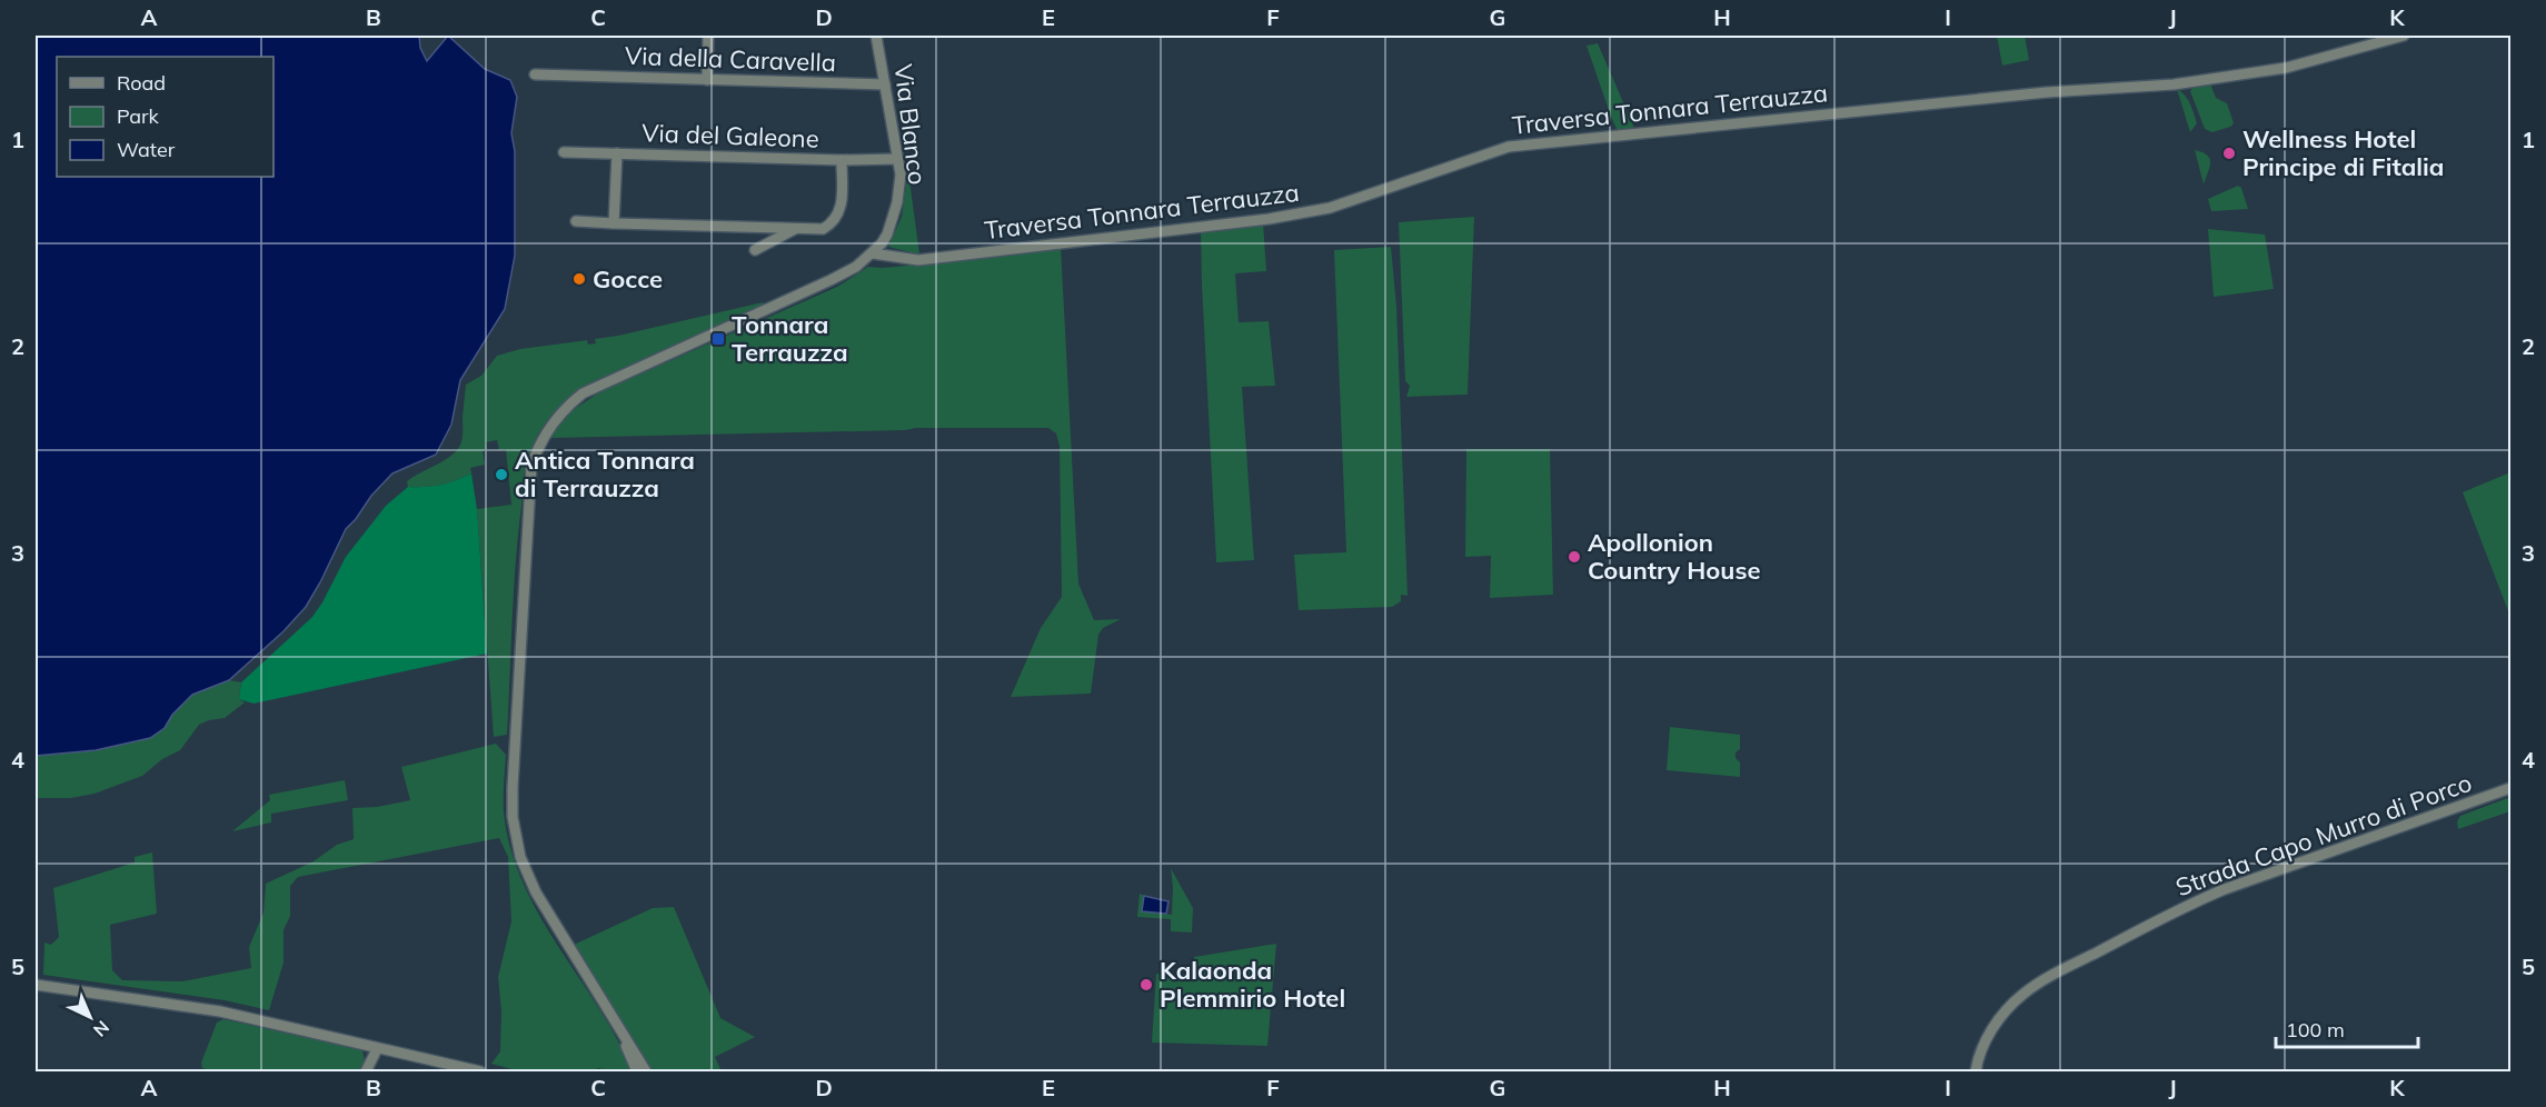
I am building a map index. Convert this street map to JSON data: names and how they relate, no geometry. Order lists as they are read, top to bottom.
{
  "streets": {
    "street": [
      "Via della Caravella",
      "Traversa Tonnara Terrauzza",
      "Via Blanco",
      "Via del Galeone",
      "Strada Capo Murro di Porco"
    ]
  },
  "crossings": [
    ["Via della Caravella", "Via Blanco"],
    ["Traversa Tonnara Terrauzza", "Via Blanco"],
    ["Via Blanco", "Via del Galeone"]
  ],
  "places": {
    "other": [
      "Wellness Hotel Principe di Fitalia",
      "Gocce",
      "Antica Tonnara di Terrauzza",
      "Apollonion Country House",
      "Kalaonda Plemmirio Hotel"
    ],
    "transit": ["Tonnara Terrauzza"]
  },
  "legend": ["Road", "Park", "Water"],
  "scale_bar": "100 m",
  "north": "bottom right",
  "grid": {
    "columns": [
      "A",
      "B",
      "C",
      "D",
      "E",
      "F",
      "G",
      "H",
      "I",
      "J",
      "K"
    ],
    "rows": [
      "1",
      "2",
      "3",
      "4",
      "5"
    ]
  }
}
